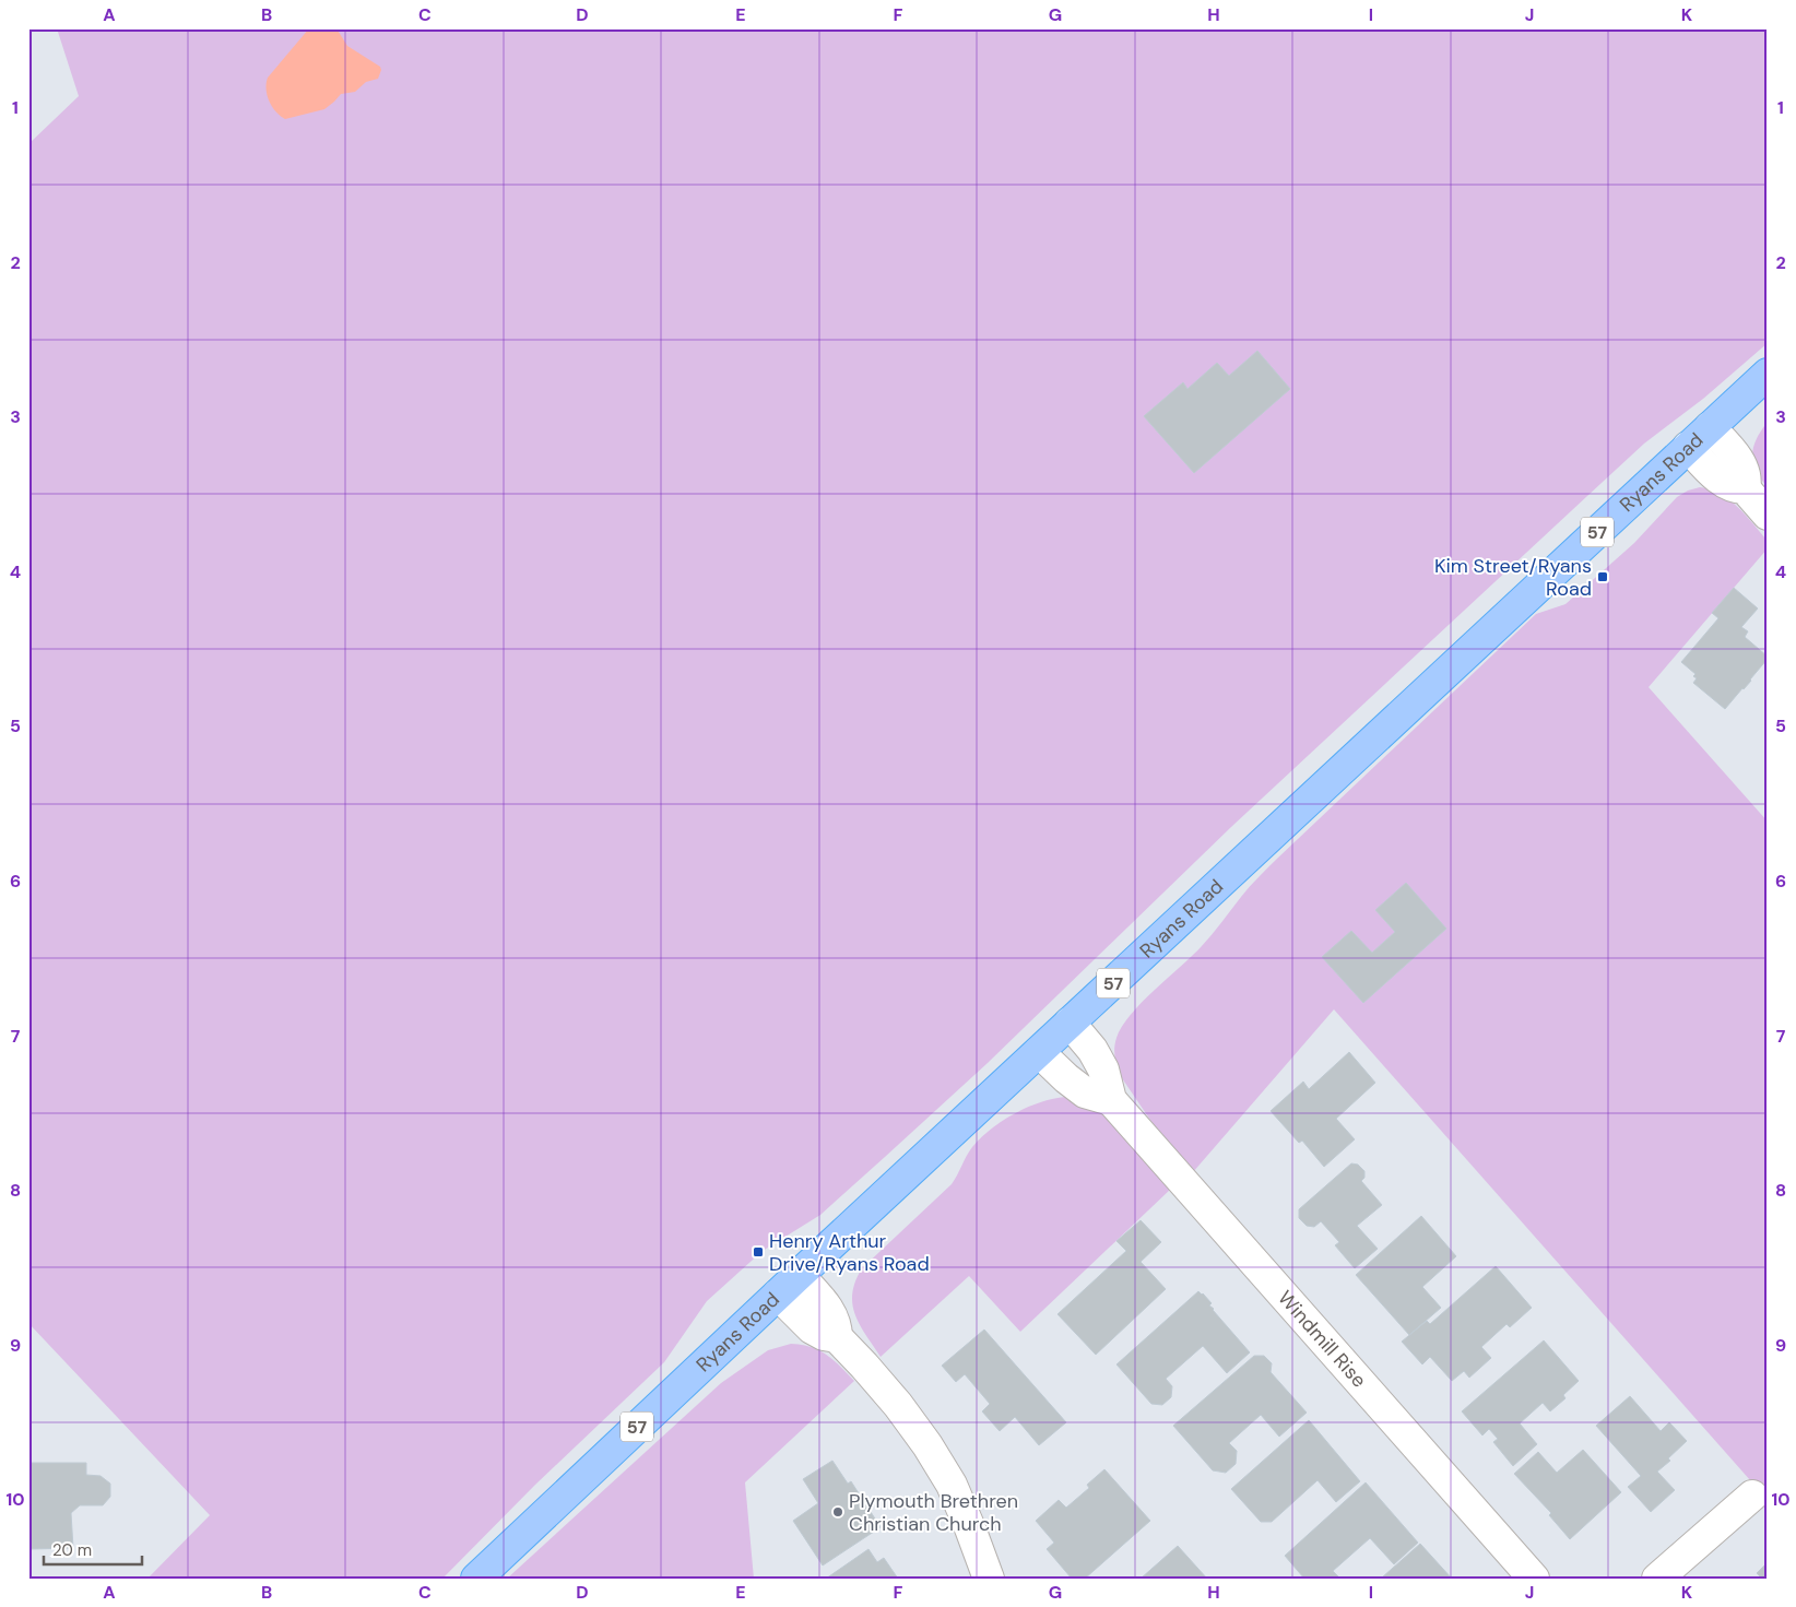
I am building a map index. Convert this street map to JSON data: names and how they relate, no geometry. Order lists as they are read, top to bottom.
{
  "streets": {
    "main road": ["Ryans Road", "57"],
    "street": ["Windmill Rise"]
  },
  "crossings": [
    ["Ryans Road", "Windmill Rise"]
  ],
  "places": {
    "transit": ["Kim Street/Ryans Road", "Henry Arthur Drive/Ryans Road"],
    "other": ["Plymouth Brethren Christian Church"]
  },
  "scale_bar": "20 m",
  "grid": {
    "columns": [
      "A",
      "B",
      "C",
      "D",
      "E",
      "F",
      "G",
      "H",
      "I",
      "J",
      "K"
    ],
    "rows": [
      "1",
      "2",
      "3",
      "4",
      "5",
      "6",
      "7",
      "8",
      "9",
      "10"
    ]
  }
}
